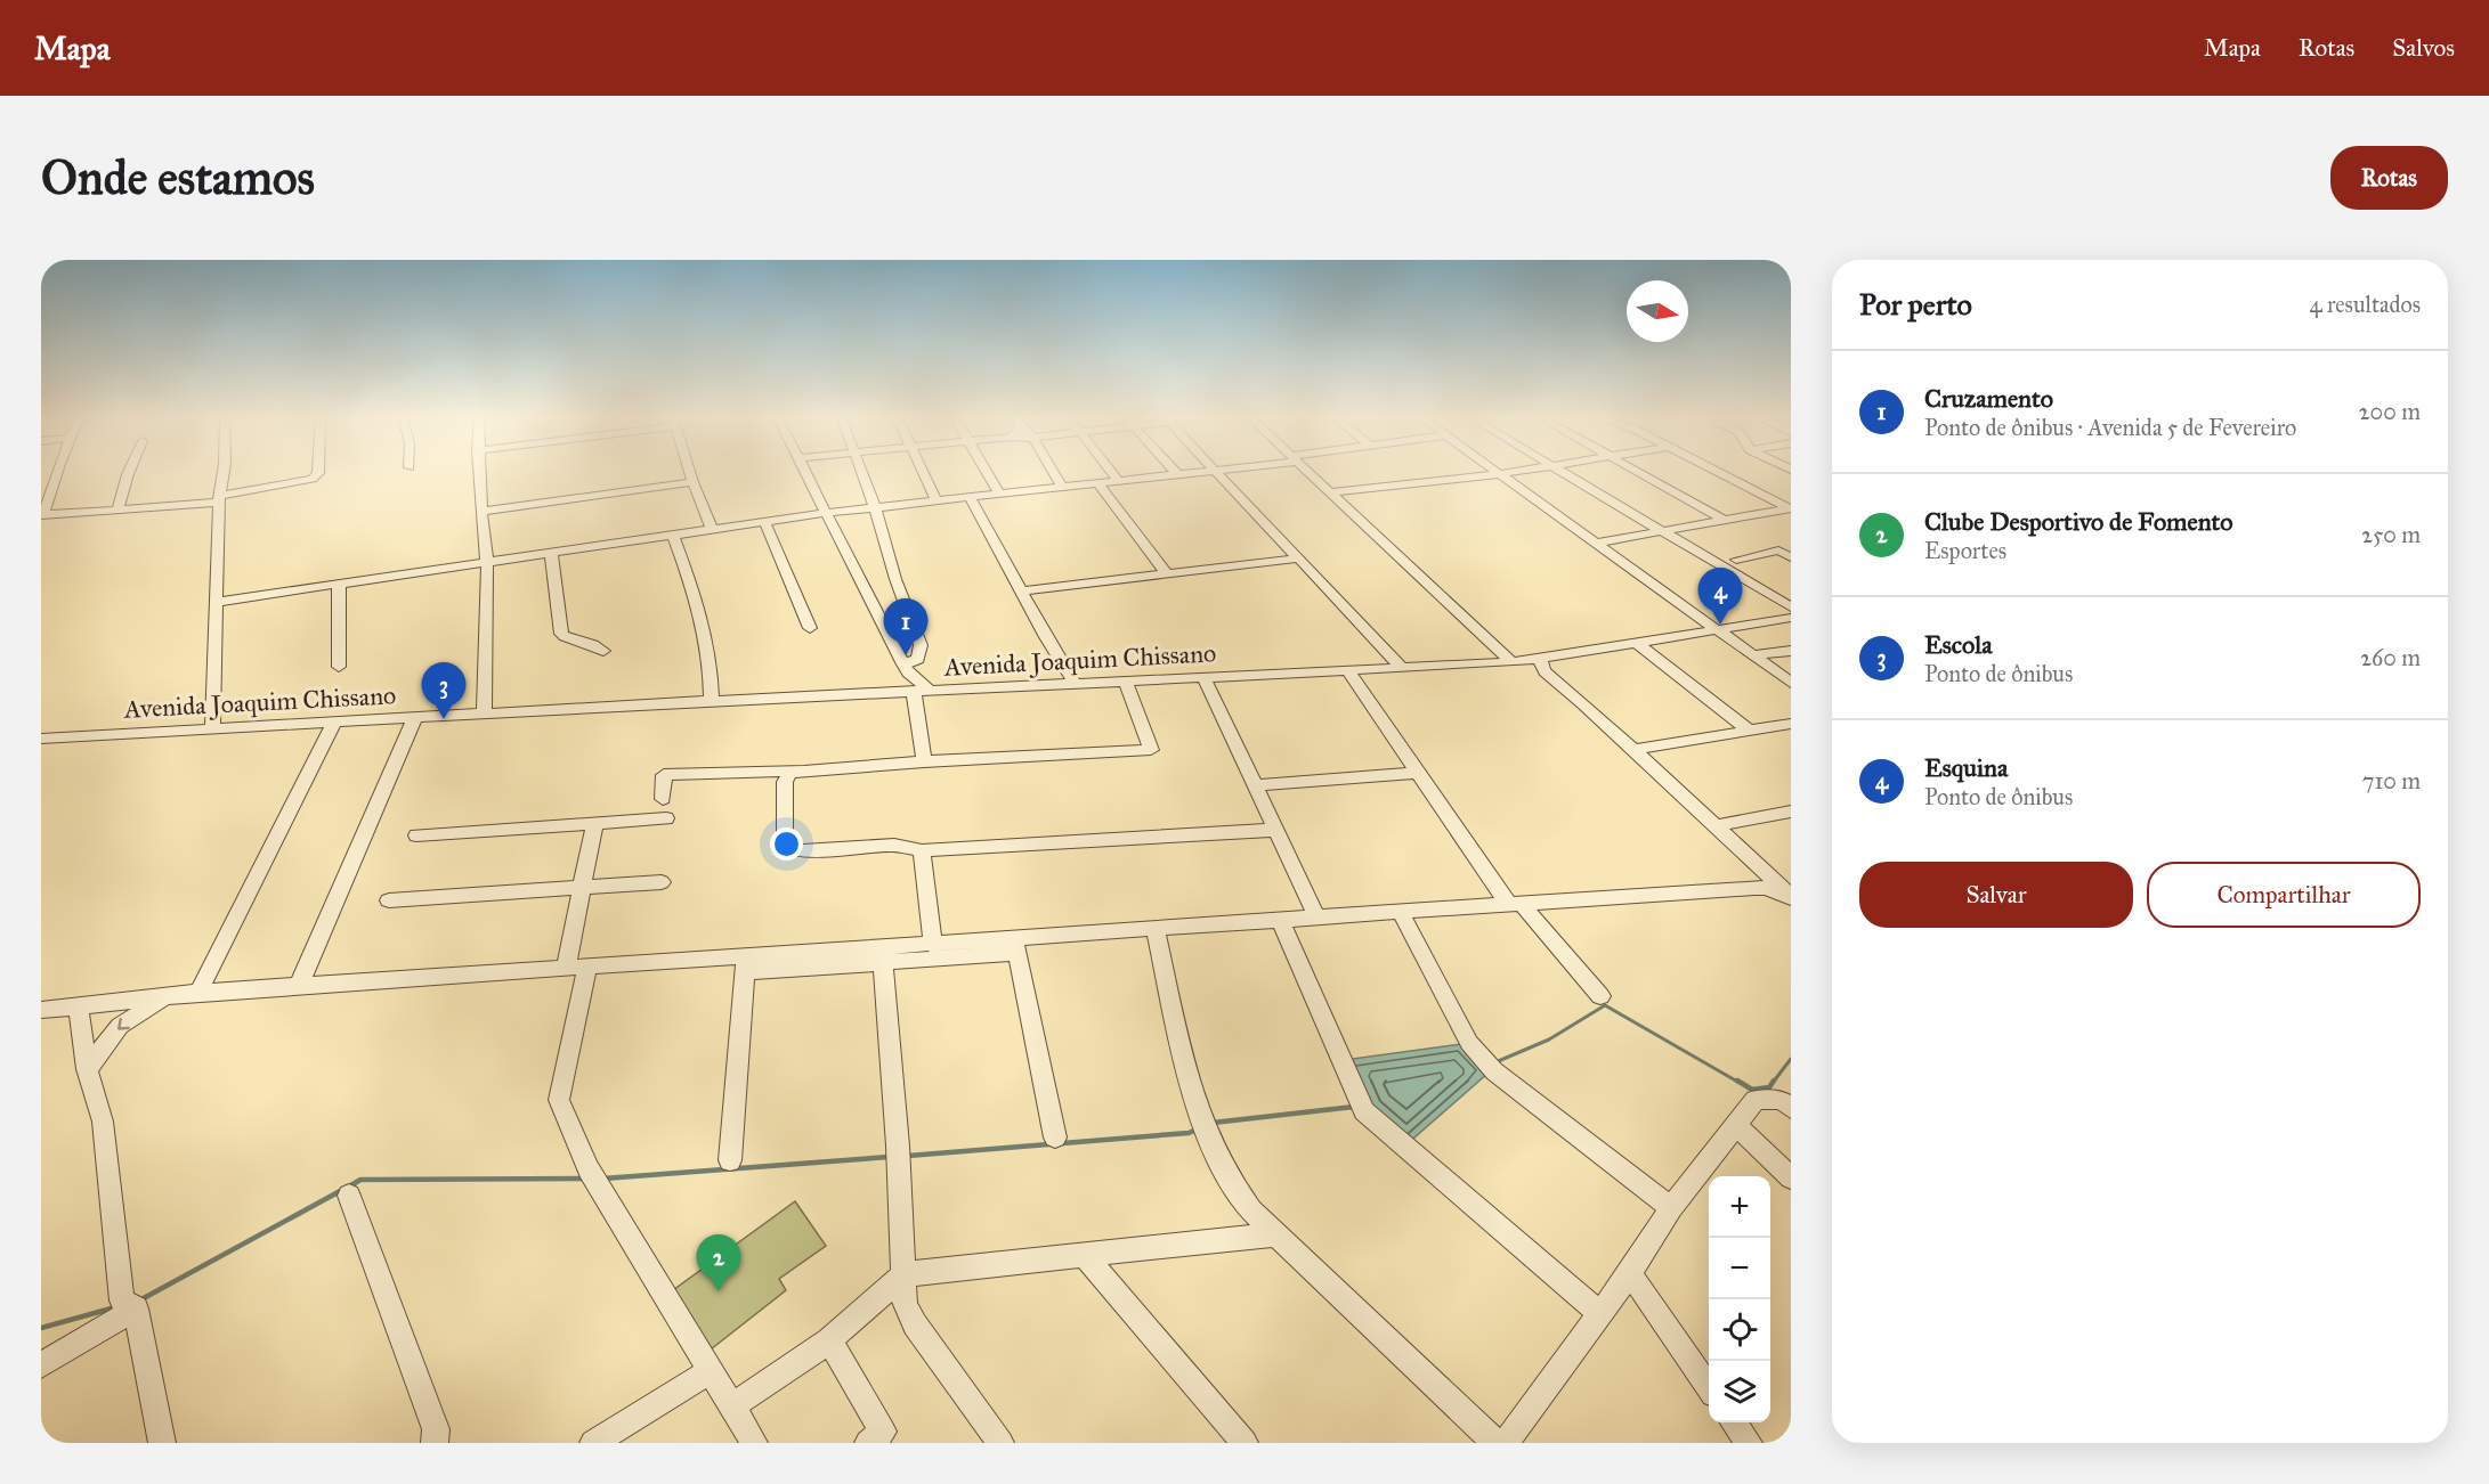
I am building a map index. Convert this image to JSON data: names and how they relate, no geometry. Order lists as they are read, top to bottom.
{
  "streets": {
    "street": ["Avenida Joaquim Chissano"]
  },
  "north": "right",
  "page": {
    "header": "Mapa",
    "nav": ["Mapa", "Rotas", "Salvos"],
    "buttons": [
      "Rotas",
      ["Salvar", "Compartilhar"]
    ],
    "title": "Onde estamos",
    "heading": ["Por perto", "4 resultados"],
    "list": [
      {
        "mark": "1",
        "name": "Cruzamento",
        "note": "Ponto de ônibus · Avenida 5 de Fevereiro",
        "value": "200 m"
      },
      {
        "mark": "2",
        "name": "Clube Desportivo de Fomento",
        "note": "Esportes",
        "value": "250 m"
      },
      {
        "mark": "3",
        "name": "Escola",
        "note": "Ponto de ônibus",
        "value": "260 m"
      },
      {
        "mark": "4",
        "name": "Esquina",
        "note": "Ponto de ônibus",
        "value": "710 m"
      }
    ],
    "pins": [
      "4",
      "1",
      "3",
      "2"
    ],
    "map_buttons": ["+", "−"]
  }
}
